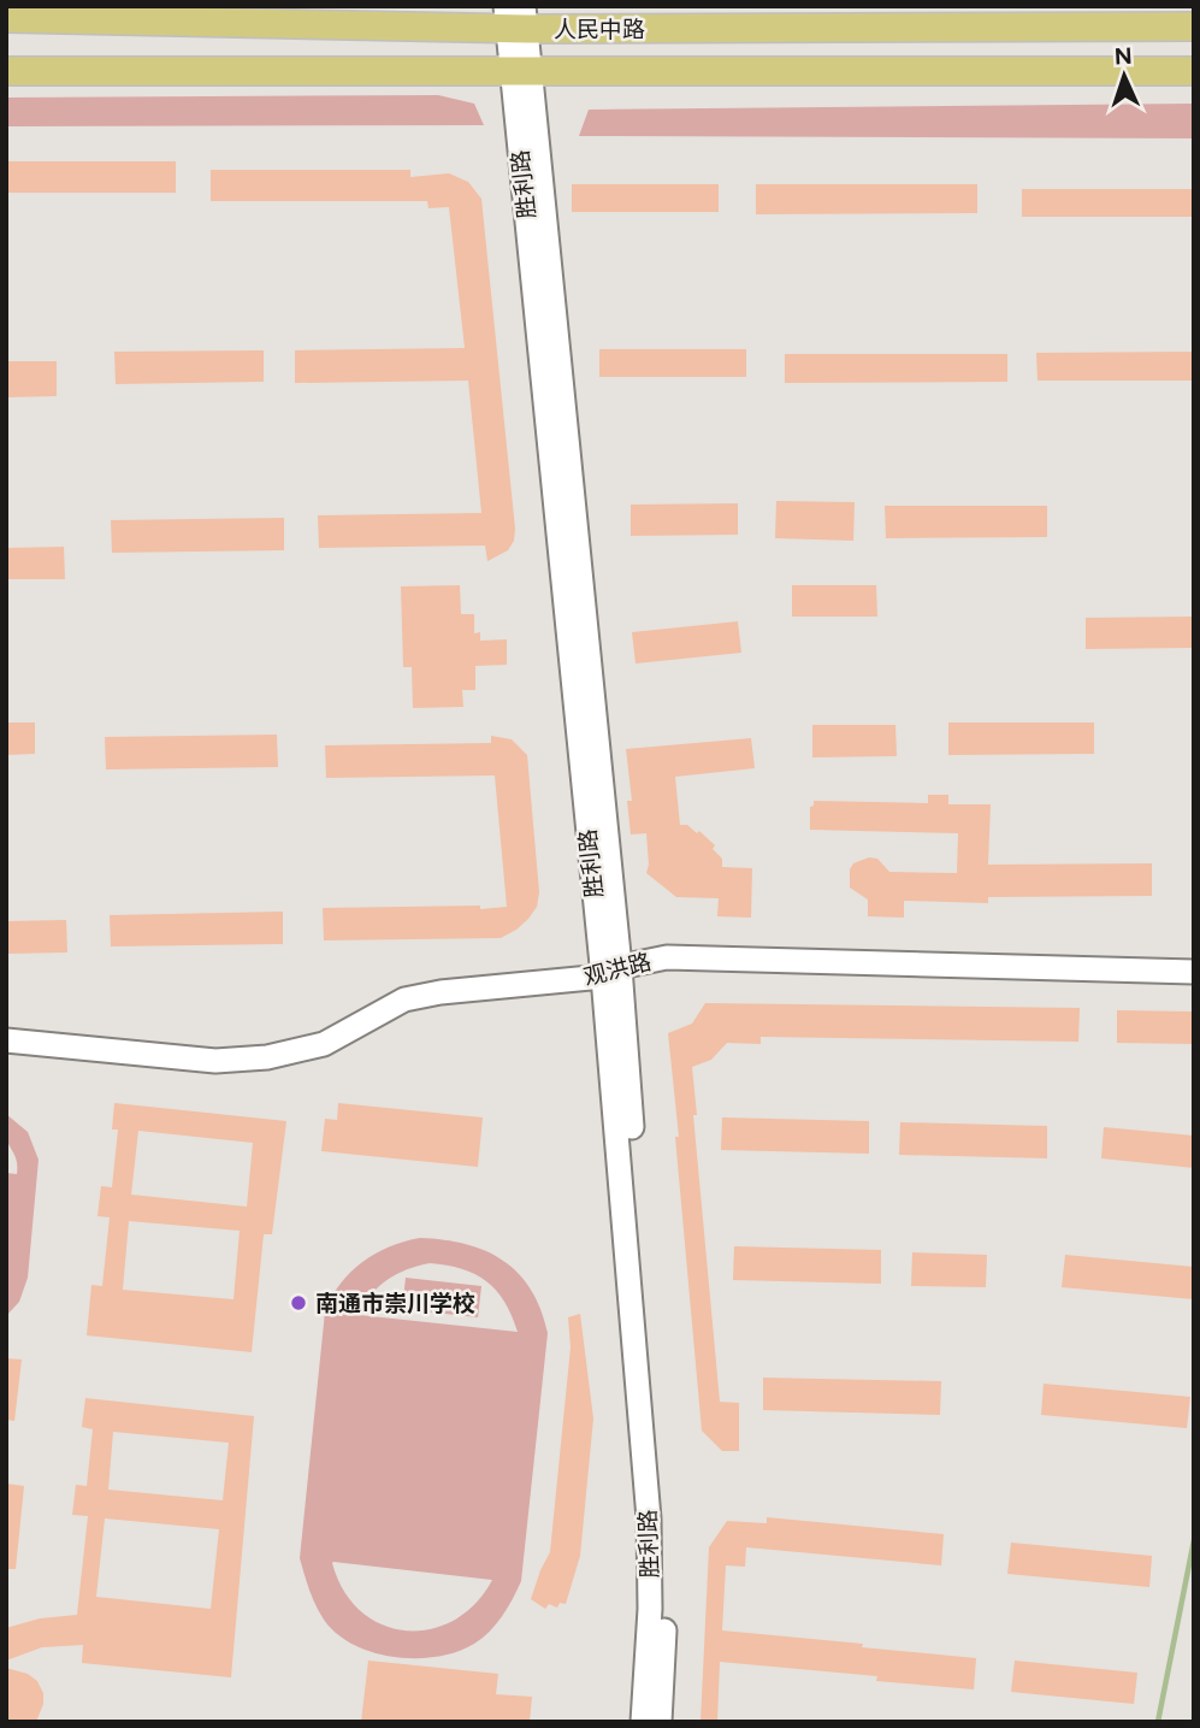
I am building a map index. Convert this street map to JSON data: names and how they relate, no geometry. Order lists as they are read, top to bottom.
{
  "streets": {
    "main road": ["人民中路"],
    "street": ["胜利路", "观洪路"]
  },
  "crossings": [
    ["人民中路", "胜利路"],
    ["胜利路", "观洪路"]
  ],
  "places": ["南通市崇川学校"],
  "north": "top"
}
